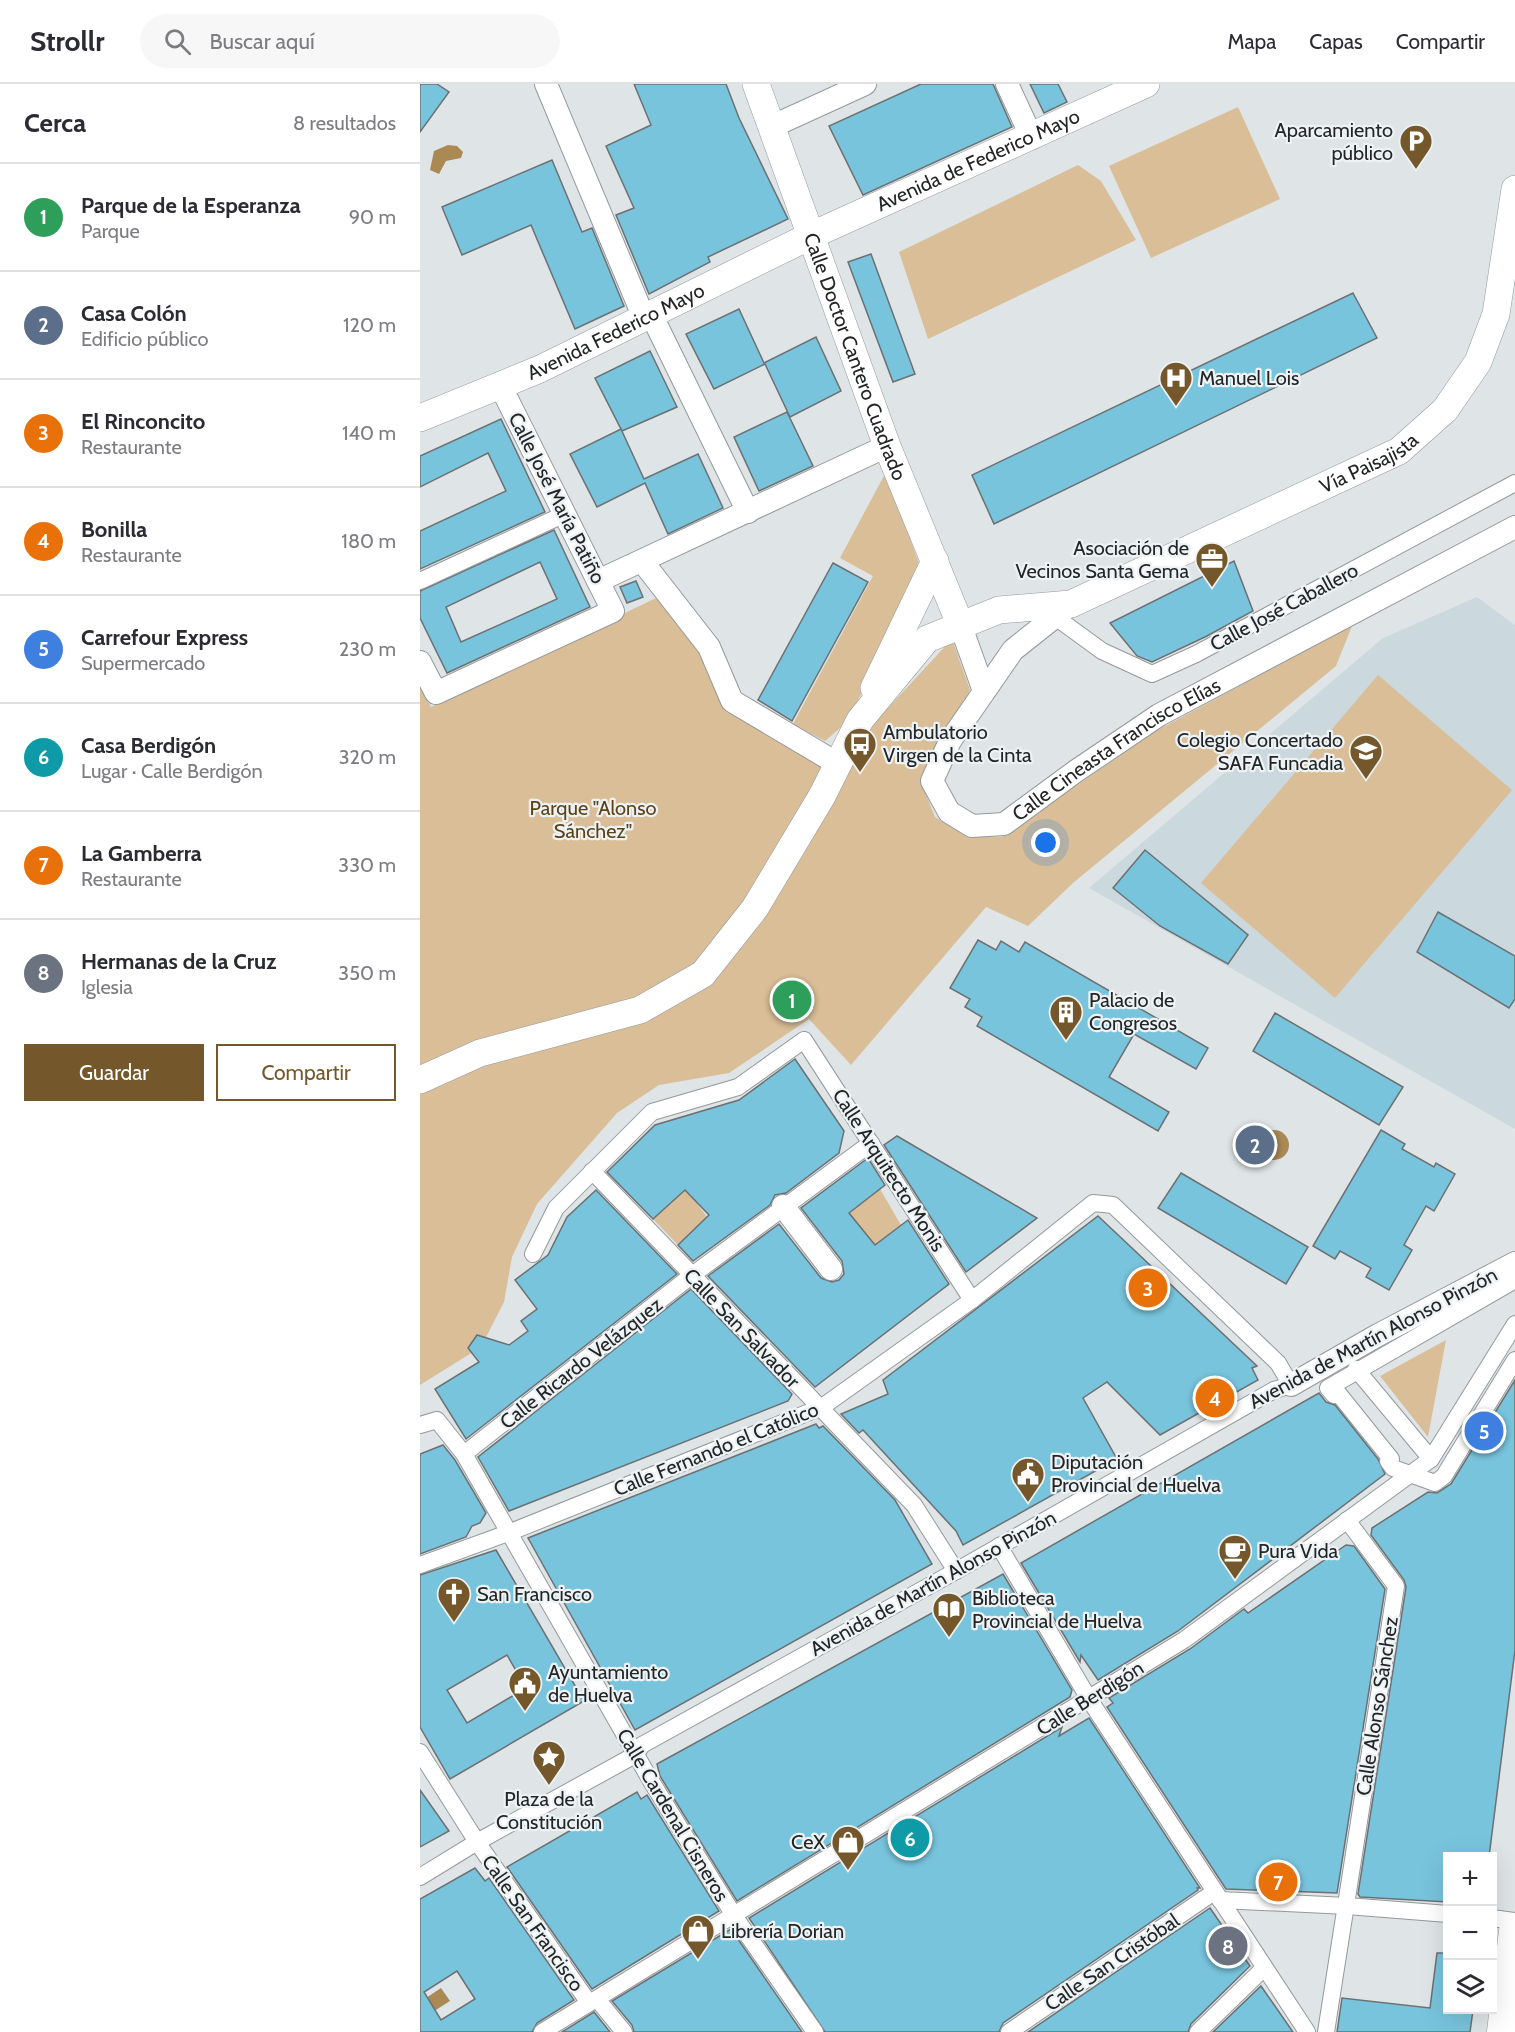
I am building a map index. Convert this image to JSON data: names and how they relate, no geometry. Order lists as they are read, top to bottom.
{
  "streets": {
    "street": [
      "Avenida de Federico Mayo",
      "Avenida Federico Mayo",
      "Calle Doctor Cantero Cuadrado",
      "Vía Paisajista",
      "Calle José María Patiño",
      "Calle José Caballero",
      "Calle Cineasta Francisco Elías",
      "Calle Arquitecto Monis",
      "Calle San Salvador",
      "Avenida de Martín Alonso Pinzón",
      "Calle Ricardo Velázquez",
      "Calle Fernando el Católico",
      "Calle Berdigón",
      "Calle Alonso Sánchez",
      "Calle Cardenal Cisneros",
      "Calle San Francisco",
      "Calle San Cristóbal"
    ]
  },
  "crossings": [
    ["Avenida de Federico Mayo", "Avenida Federico Mayo"],
    ["Avenida de Federico Mayo", "Calle Doctor Cantero Cuadrado"],
    ["Avenida Federico Mayo", "Calle Doctor Cantero Cuadrado"],
    ["Avenida Federico Mayo", "Calle José María Patiño"],
    ["Vía Paisajista", "Calle José Caballero"],
    ["Vía Paisajista", "Calle Cineasta Francisco Elías"],
    ["Calle José Caballero", "Calle Cineasta Francisco Elías"],
    ["Calle Arquitecto Monis", "Calle San Salvador"],
    ["Calle Arquitecto Monis", "Calle Ricardo Velázquez"],
    ["Calle Arquitecto Monis", "Calle Fernando el Católico"],
    ["Calle San Salvador", "Avenida de Martín Alonso Pinzón"],
    ["Calle San Salvador", "Calle Ricardo Velázquez"],
    ["Calle San Salvador", "Calle Fernando el Católico"],
    ["Avenida de Martín Alonso Pinzón", "Calle Fernando el Católico"],
    ["Avenida de Martín Alonso Pinzón", "Calle Cardenal Cisneros"],
    ["Avenida de Martín Alonso Pinzón", "Calle San Francisco"],
    ["Calle Ricardo Velázquez", "Calle Cardenal Cisneros"],
    ["Calle Fernando el Católico", "Calle Cardenal Cisneros"],
    ["Calle Berdigón", "Calle Alonso Sánchez"],
    ["Calle Berdigón", "Calle Cardenal Cisneros"],
    ["Calle Berdigón", "Calle San Francisco"]
  ],
  "parks": ["Parque \"Alonso Sánchez\""],
  "places": {
    "parking": ["Aparcamiento público"],
    "hospital": ["Manuel Lois"],
    "office": ["Asociación de Vecinos Santa Gema"],
    "bus stop": ["Ambulatorio Virgen de la Cinta"],
    "school or university": ["Colegio Concertado SAFA Funcadia"],
    "building": ["Palacio de Congresos"],
    "public building": ["Diputación Provincial de Huelva", "Ayuntamiento de Huelva"],
    "cafe": ["Pura Vida"],
    "church": ["San Francisco"],
    "library": ["Biblioteca Provincial de Huelva"],
    "place": ["Plaza de la Constitución"],
    "shop": ["CeX", "Librería Dorian"]
  },
  "page": {
    "header": "Strollr",
    "search": "Buscar aquí",
    "nav": ["Mapa", "Capas", "Compartir"],
    "heading": ["Cerca", "8 resultados"],
    "list": [
      {
        "mark": "1",
        "name": "Parque de la Esperanza",
        "note": "Parque",
        "value": "90 m"
      },
      {
        "mark": "2",
        "name": "Casa Colón",
        "note": "Edificio público",
        "value": "120 m"
      },
      {
        "mark": "3",
        "name": "El Rinconcito",
        "note": "Restaurante",
        "value": "140 m"
      },
      {
        "mark": "4",
        "name": "Bonilla",
        "note": "Restaurante",
        "value": "180 m"
      },
      {
        "mark": "5",
        "name": "Carrefour Express",
        "note": "Supermercado",
        "value": "230 m"
      },
      {
        "mark": "6",
        "name": "Casa Berdigón",
        "note": "Lugar · Calle Berdigón",
        "value": "320 m"
      },
      {
        "mark": "7",
        "name": "La Gamberra",
        "note": "Restaurante",
        "value": "330 m"
      },
      {
        "mark": "8",
        "name": "Hermanas de la Cruz",
        "note": "Iglesia",
        "value": "350 m"
      }
    ],
    "pins": [
      "1",
      "2",
      "3",
      "4",
      "5",
      "6",
      "7",
      "8"
    ],
    "buttons": ["Guardar", "Compartir"],
    "map_buttons": ["+", "−"]
  }
}
